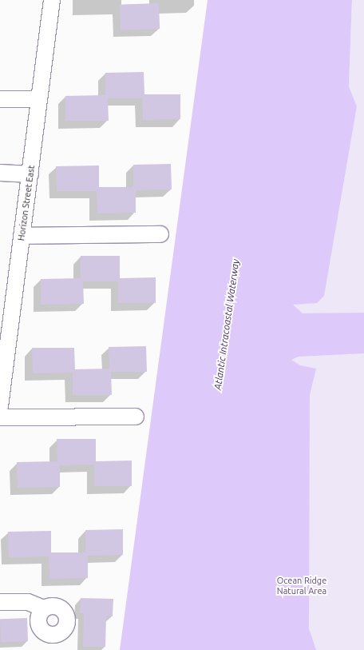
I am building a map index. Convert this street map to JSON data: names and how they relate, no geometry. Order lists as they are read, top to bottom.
{
  "streets": {
    "street": ["Horizon Street East"]
  },
  "water": ["Atlantic Intracoastal Waterway"],
  "parks": ["Ocean Ridge Natural Area"]
}
